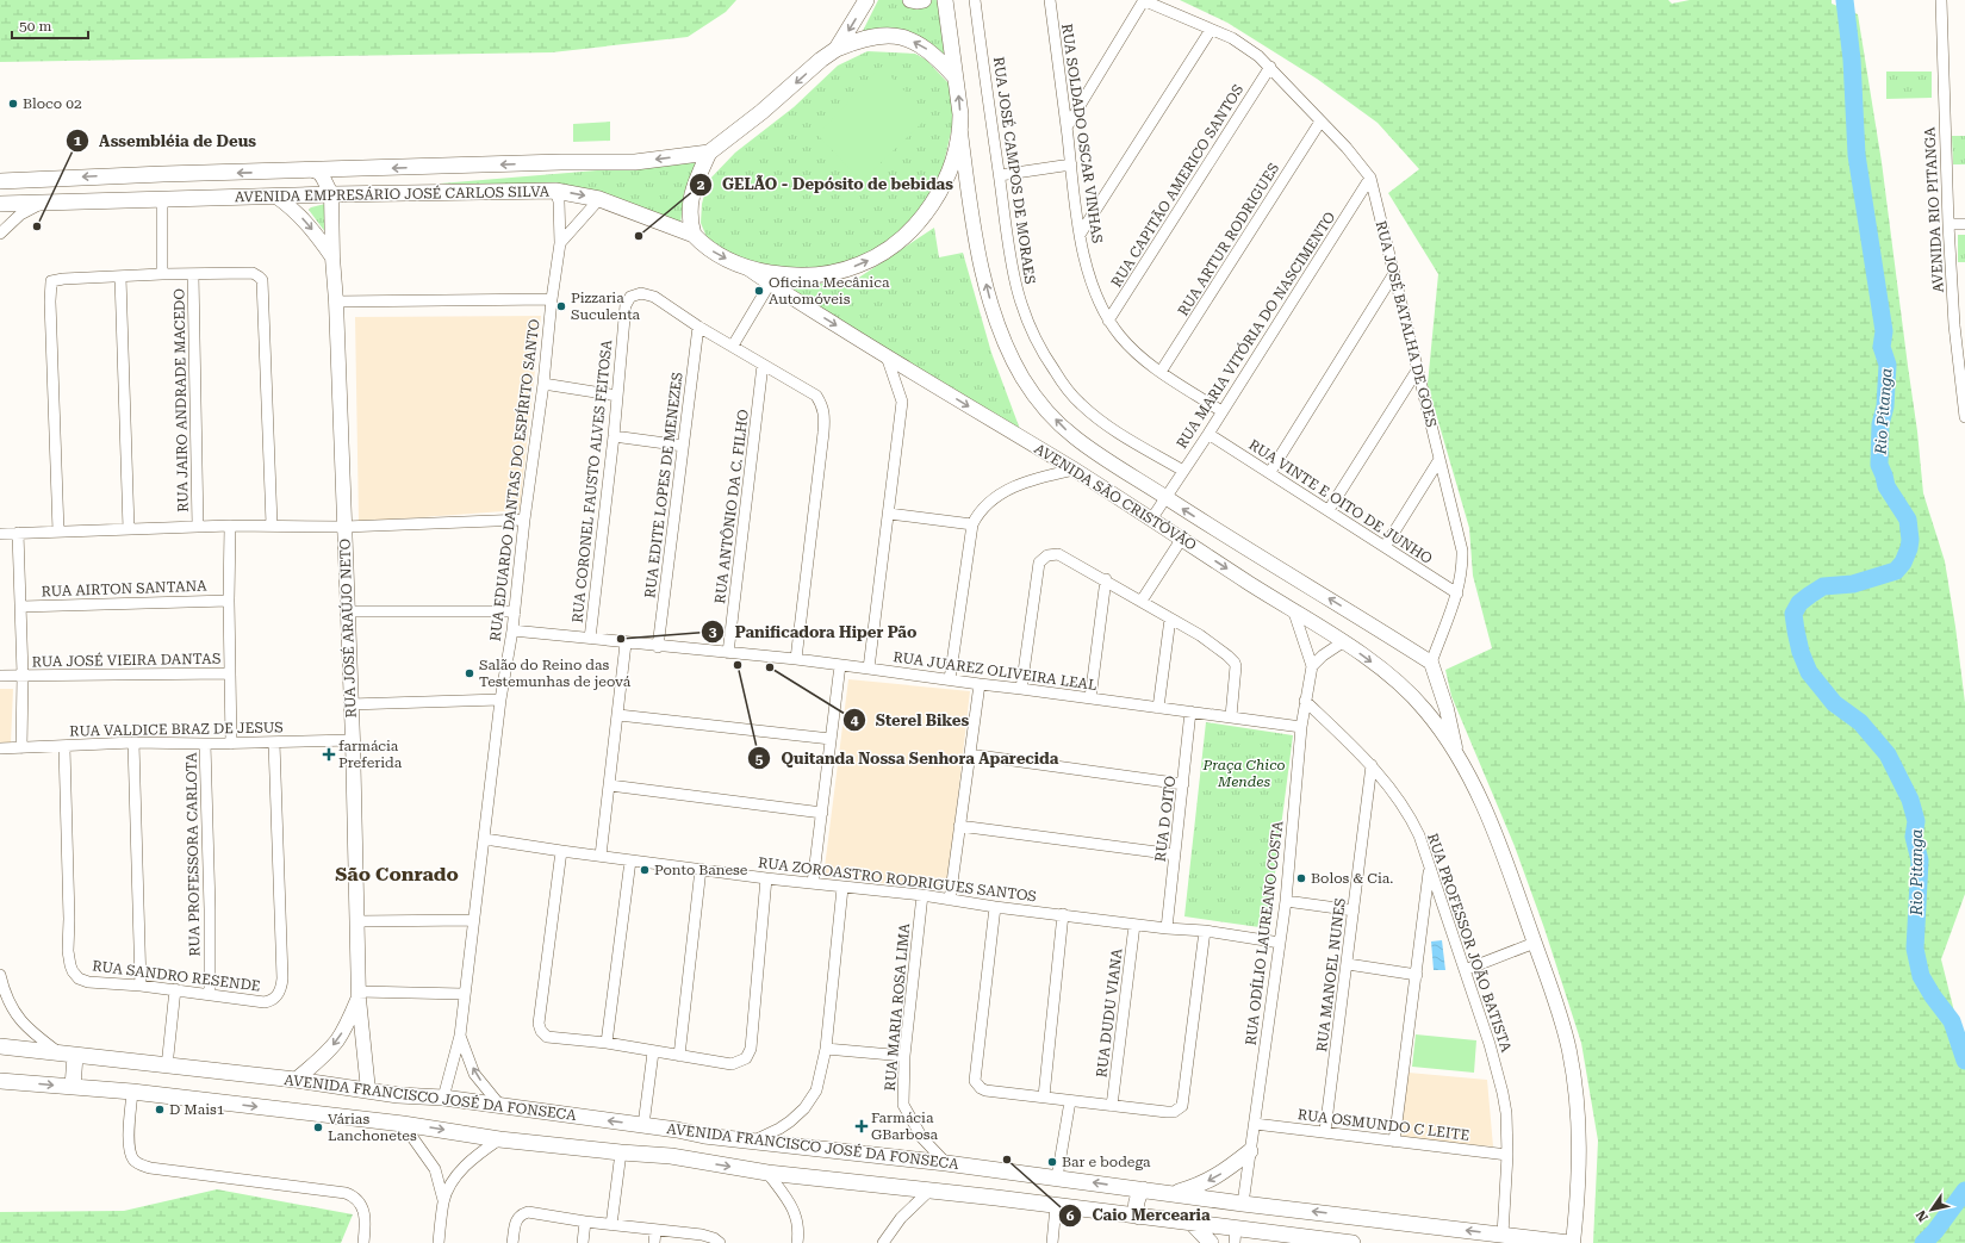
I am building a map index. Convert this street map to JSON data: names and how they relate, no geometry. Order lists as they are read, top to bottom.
{
  "streets": {
    "main road": ["AVENIDA EMPRESÁRIO JOSÉ CARLOS SILVA", "AVENIDA FRANCISCO JOSÉ DA FONSECA"],
    "street": [
      "RUA SOLDADO OSCAR VINHAS",
      "RUA JOSÉ CAMPOS DE MORAES",
      "RUA CAPITÃO AMERICO SANTOS",
      "AVENIDA RIO PITANGA",
      "RUA ARTUR RODRIGUES",
      "RUA JOSÉ BATALHA DE GOES",
      "RUA MARIA VITÓRIA DO NASCIMENTO",
      "RUA JAIRO ANDRADE MACEDO",
      "RUA EDUARDO DANTAS DO ESPÍRITO SANTO",
      "RUA CORONEL FAUSTO ALVES FEITOSA",
      "RUA EDITE LOPES DE MENEZES",
      "AVENIDA SÃO CRISTÓVÃO",
      "RUA VINTE E OITO DE JUNHO",
      "RUA ANTÔNIO DA C. FILHO",
      "RUA AIRTON SANTANA",
      "RUA JOSÉ ARAÚJO NETO",
      "RUA JOSÉ VIEIRA DANTAS",
      "RUA JUAREZ OLIVEIRA LEAL",
      "RUA VALDICE BRAZ DE JESUS",
      "RUA D OITO",
      "RUA PROFESSORA CARLOTA",
      "RUA ZOROASTRO RODRIGUES SANTOS",
      "RUA ODÍLIO LAUREANO COSTA",
      "RUA PROFESSOR JOÃO BATISTA",
      "RUA MANOEL NUNES",
      "RUA SANDRO RESENDE",
      "RUA MARIA ROSA LIMA",
      "RUA DUDU VIANA",
      "RUA OSMUNDO C LEITE"
    ]
  },
  "crossings": [
    ["RUA SOLDADO OSCAR VINHAS", "RUA CAPITÃO AMERICO SANTOS"],
    ["RUA SOLDADO OSCAR VINHAS", "RUA ARTUR RODRIGUES"],
    ["RUA SOLDADO OSCAR VINHAS", "RUA MARIA VITÓRIA DO NASCIMENTO"],
    ["RUA JOSÉ CAMPOS DE MORAES", "RUA MARIA VITÓRIA DO NASCIMENTO"],
    ["RUA CAPITÃO AMERICO SANTOS", "RUA JOSÉ BATALHA DE GOES"],
    ["AVENIDA EMPRESÁRIO JOSÉ CARLOS SILVA", "RUA EDUARDO DANTAS DO ESPÍRITO SANTO"],
    ["AVENIDA EMPRESÁRIO JOSÉ CARLOS SILVA", "AVENIDA SÃO CRISTÓVÃO"],
    ["AVENIDA EMPRESÁRIO JOSÉ CARLOS SILVA", "RUA JOSÉ ARAÚJO NETO"],
    ["RUA ARTUR RODRIGUES", "RUA JOSÉ BATALHA DE GOES"],
    ["RUA JOSÉ BATALHA DE GOES", "RUA MARIA VITÓRIA DO NASCIMENTO"],
    ["RUA JOSÉ BATALHA DE GOES", "AVENIDA SÃO CRISTÓVÃO"],
    ["RUA JOSÉ BATALHA DE GOES", "RUA VINTE E OITO DE JUNHO"],
    ["RUA MARIA VITÓRIA DO NASCIMENTO", "AVENIDA SÃO CRISTÓVÃO"],
    ["RUA MARIA VITÓRIA DO NASCIMENTO", "RUA VINTE E OITO DE JUNHO"],
    ["RUA EDUARDO DANTAS DO ESPÍRITO SANTO", "RUA JUAREZ OLIVEIRA LEAL"],
    ["RUA EDUARDO DANTAS DO ESPÍRITO SANTO", "RUA ZOROASTRO RODRIGUES SANTOS"],
    ["RUA EDUARDO DANTAS DO ESPÍRITO SANTO", "AVENIDA FRANCISCO JOSÉ DA FONSECA"],
    ["RUA CORONEL FAUSTO ALVES FEITOSA", "RUA EDITE LOPES DE MENEZES"],
    ["RUA CORONEL FAUSTO ALVES FEITOSA", "RUA ANTÔNIO DA C. FILHO"],
    ["RUA CORONEL FAUSTO ALVES FEITOSA", "RUA JUAREZ OLIVEIRA LEAL"],
    ["RUA EDITE LOPES DE MENEZES", "RUA JUAREZ OLIVEIRA LEAL"],
    ["RUA ANTÔNIO DA C. FILHO", "RUA JUAREZ OLIVEIRA LEAL"],
    ["RUA JOSÉ ARAÚJO NETO", "RUA VALDICE BRAZ DE JESUS"],
    ["RUA JOSÉ ARAÚJO NETO", "AVENIDA FRANCISCO JOSÉ DA FONSECA"],
    ["RUA JUAREZ OLIVEIRA LEAL", "RUA D OITO"],
    ["RUA JUAREZ OLIVEIRA LEAL", "RUA ODÍLIO LAUREANO COSTA"],
    ["RUA VALDICE BRAZ DE JESUS", "RUA PROFESSORA CARLOTA"],
    ["RUA VALDICE BRAZ DE JESUS", "RUA SANDRO RESENDE"],
    ["RUA D OITO", "RUA ZOROASTRO RODRIGUES SANTOS"],
    ["RUA PROFESSORA CARLOTA", "RUA SANDRO RESENDE"],
    ["RUA ZOROASTRO RODRIGUES SANTOS", "RUA ODÍLIO LAUREANO COSTA"],
    ["RUA ZOROASTRO RODRIGUES SANTOS", "RUA MARIA ROSA LIMA"],
    ["RUA ZOROASTRO RODRIGUES SANTOS", "RUA DUDU VIANA"],
    ["RUA ODÍLIO LAUREANO COSTA", "RUA PROFESSOR JOÃO BATISTA"],
    ["RUA ODÍLIO LAUREANO COSTA", "AVENIDA FRANCISCO JOSÉ DA FONSECA"],
    ["RUA ODÍLIO LAUREANO COSTA", "RUA OSMUNDO C LEITE"],
    ["RUA PROFESSOR JOÃO BATISTA", "RUA MANOEL NUNES"],
    ["RUA PROFESSOR JOÃO BATISTA", "AVENIDA FRANCISCO JOSÉ DA FONSECA"],
    ["RUA PROFESSOR JOÃO BATISTA", "RUA OSMUNDO C LEITE"],
    ["RUA MANOEL NUNES", "RUA OSMUNDO C LEITE"],
    ["RUA MARIA ROSA LIMA", "AVENIDA FRANCISCO JOSÉ DA FONSECA"]
  ],
  "districts": ["São Conrado"],
  "water": ["Rio Pitanga"],
  "parks": ["Praça Chico Mendes"],
  "places": {
    "other": [
      "Bloco 02",
      "Assembléia de Deus",
      "GELÃO - Depósito de bebidas",
      "Oficina Mecânica Automóveis",
      "Pizzaria Suculenta",
      "Panificadora Hiper Pão",
      "Quitanda Nossa Senhora Aparecida",
      "Sterel Bikes",
      "Salão do Reino das Testemunhas de jeová",
      "Ponto Banese",
      "Bolos & Cia.",
      "D Mais1",
      "Várias Lanchonetes",
      "Caio Mercearia",
      "Bar e bodega"
    ],
    "health": ["farmácia Preferida", "Farmácia GBarbosa"]
  },
  "scale_bar": "50 m",
  "north": "bottom left"
}
